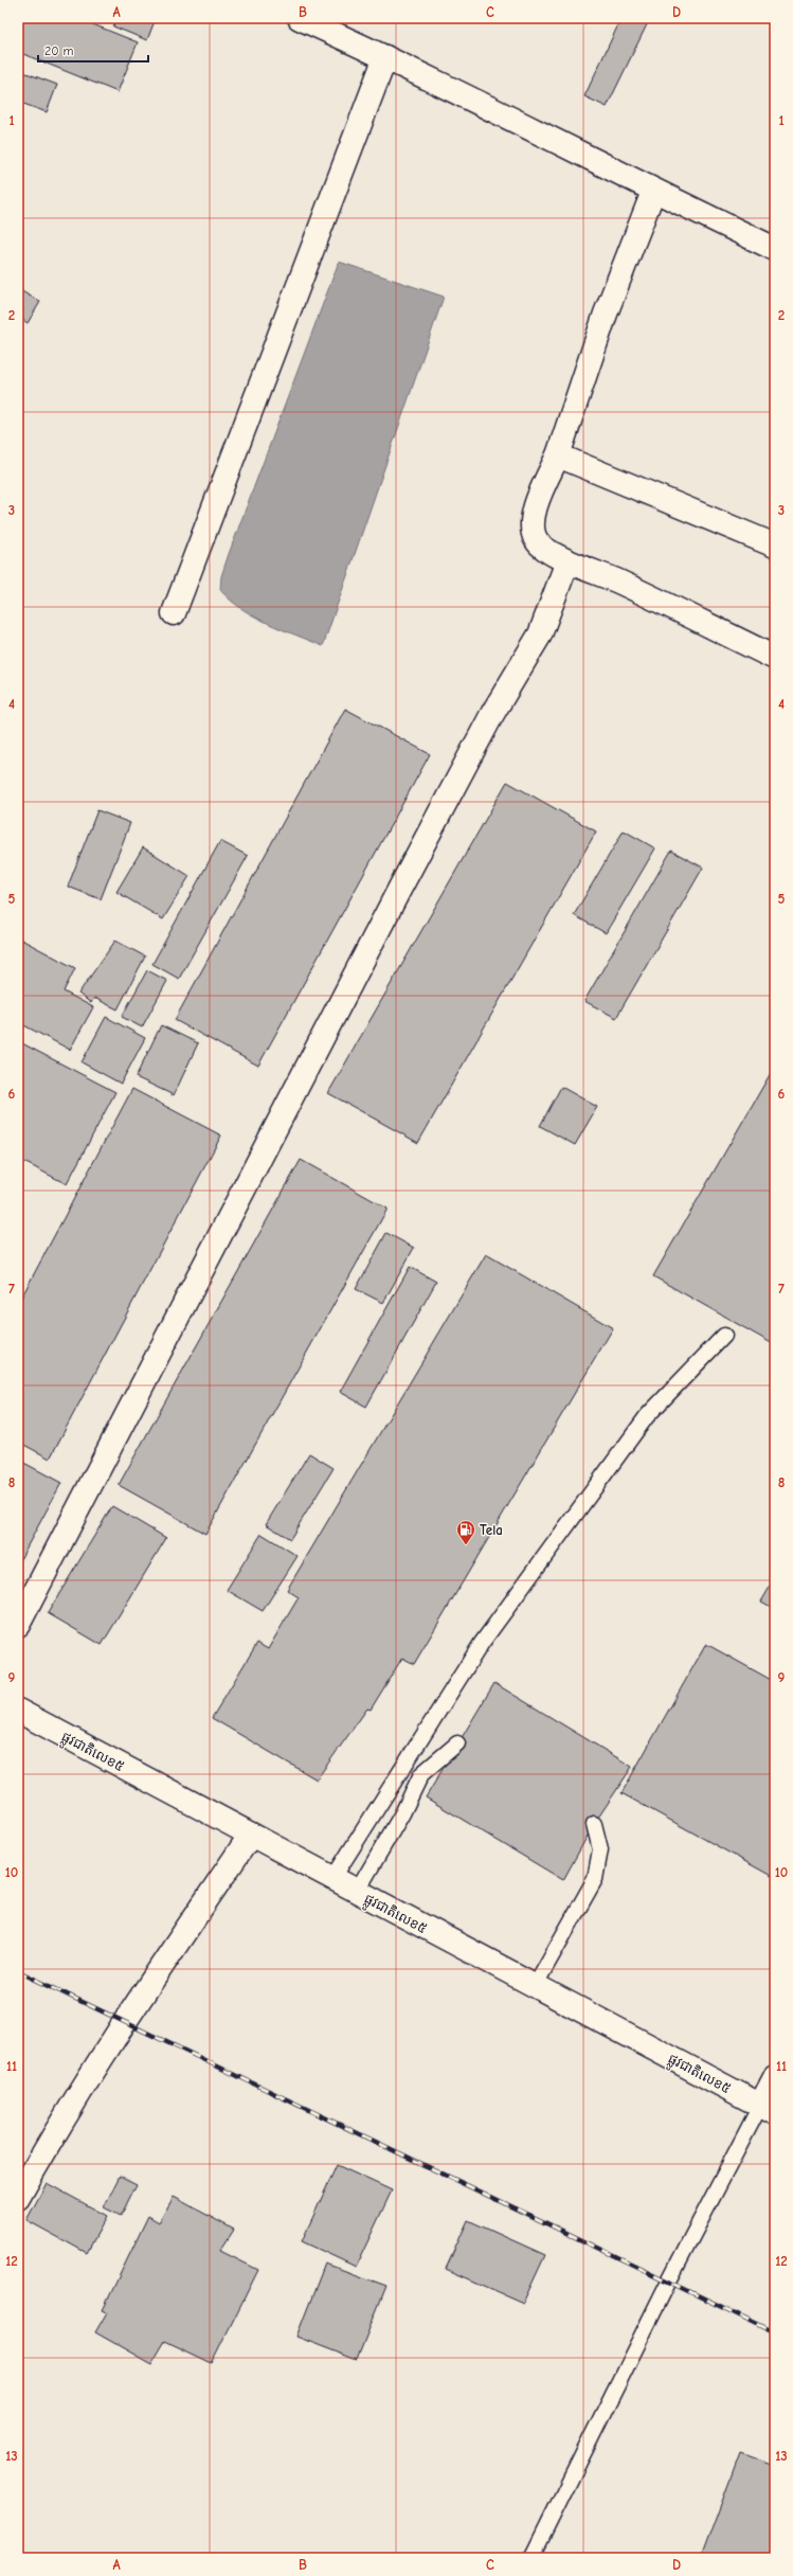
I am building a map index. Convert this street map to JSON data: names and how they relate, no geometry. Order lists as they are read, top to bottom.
{
  "streets": {
    "main road": ["ផ្លូវជាតិលេខ៥"]
  },
  "places": {
    "fuel station": ["Tela"]
  },
  "scale_bar": "20 m",
  "grid": {
    "columns": [
      "A",
      "B",
      "C",
      "D"
    ],
    "rows": [
      "1",
      "2",
      "3",
      "4",
      "5",
      "6",
      "7",
      "8",
      "9",
      "10",
      "11",
      "12",
      "13"
    ]
  }
}
